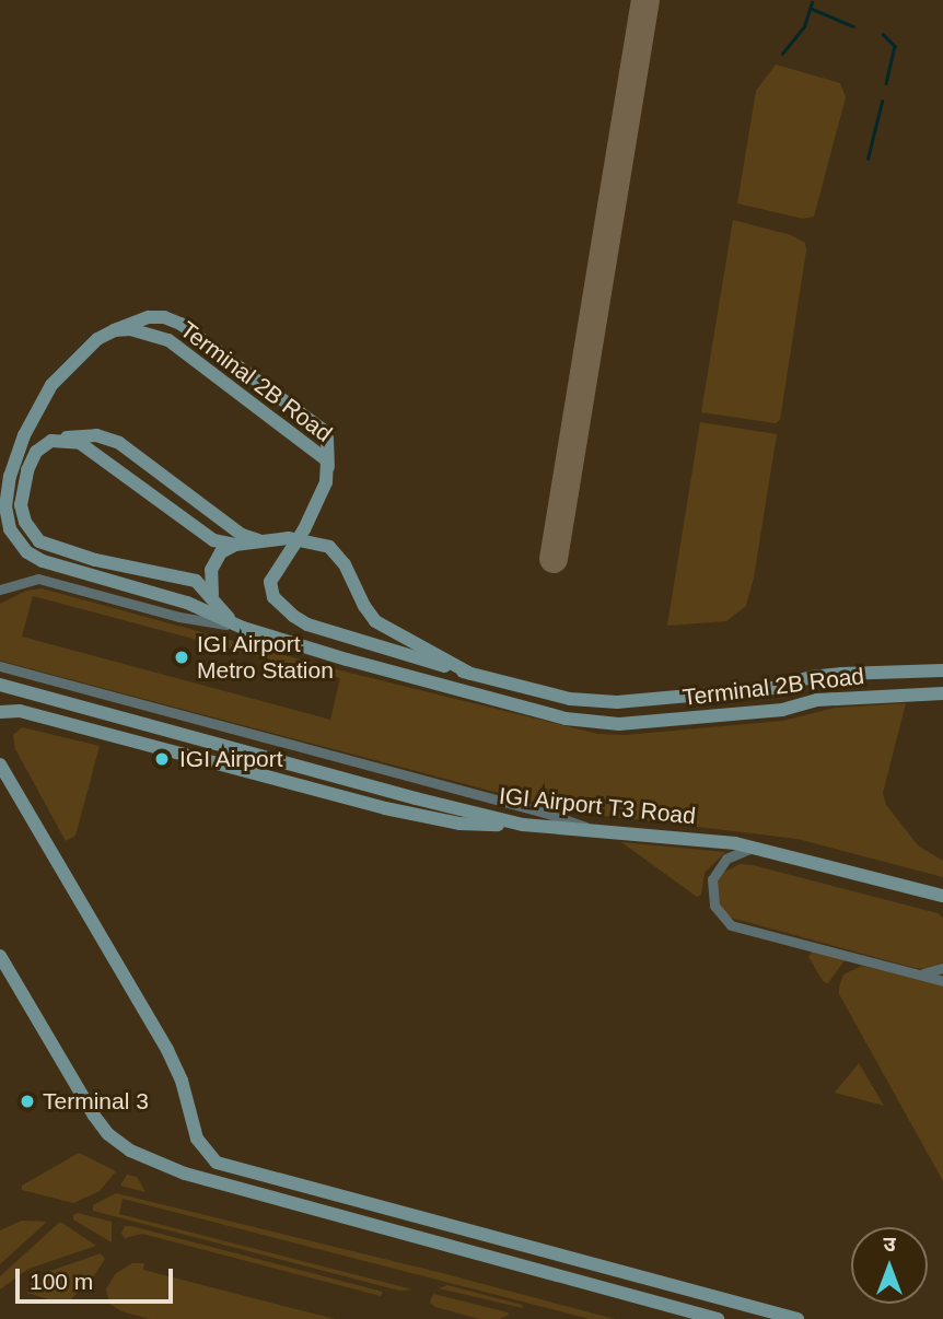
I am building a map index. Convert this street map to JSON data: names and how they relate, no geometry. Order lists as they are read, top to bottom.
{
  "streets": {
    "main road": ["Terminal 2B Road", "IGI Airport T3 Road"]
  },
  "places": ["IGI Airport Metro Station", "IGI Airport", "Terminal 3"],
  "scale_bar": "100 m",
  "north": "top"
}
